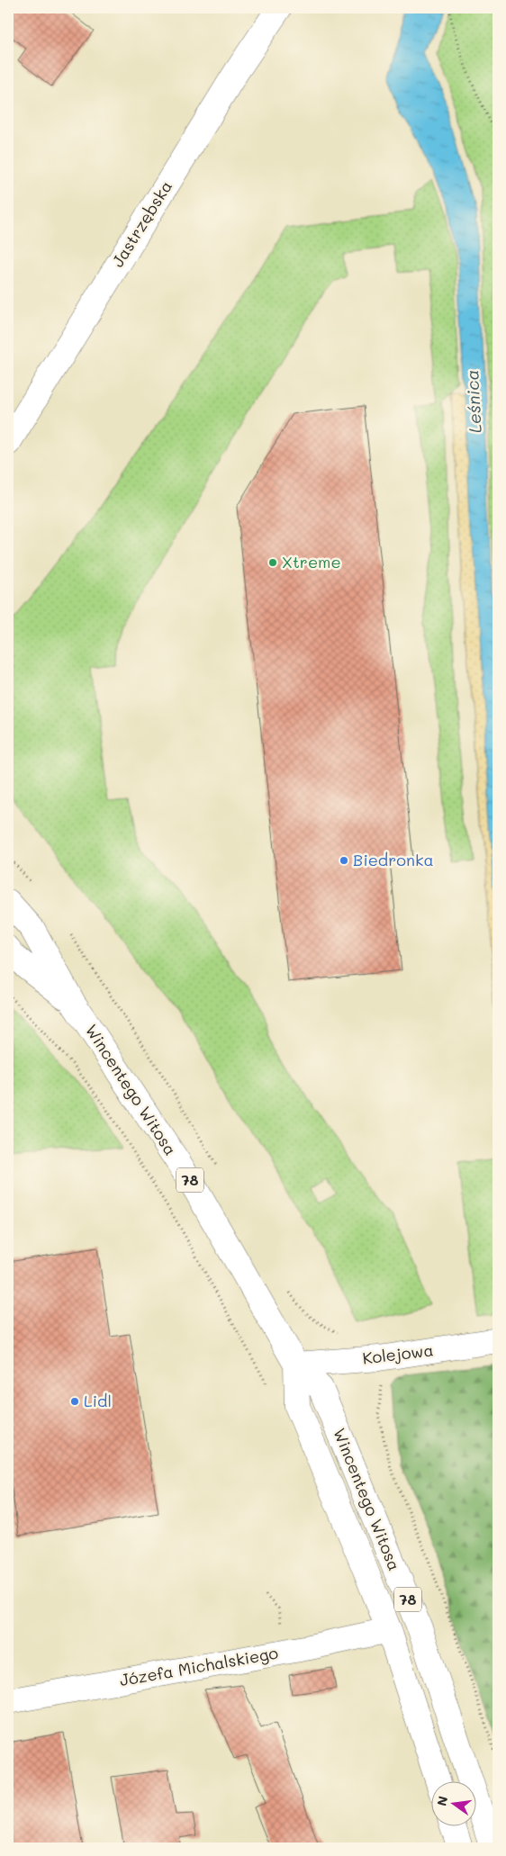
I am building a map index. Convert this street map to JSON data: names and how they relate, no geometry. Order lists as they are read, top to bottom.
{
  "streets": {
    "main road": [
      "Jastrzębska",
      "Wincentego Witosa",
      "78",
      "Kolejowa",
      "Józefa Michalskiego"
    ]
  },
  "crossings": [
    ["Wincentego Witosa", "Kolejowa"],
    ["Wincentego Witosa", "Józefa Michalskiego"]
  ],
  "water": ["Leśnica"],
  "places": ["Xtreme", "Biedronka", "Lidl"],
  "north": "left"
}
